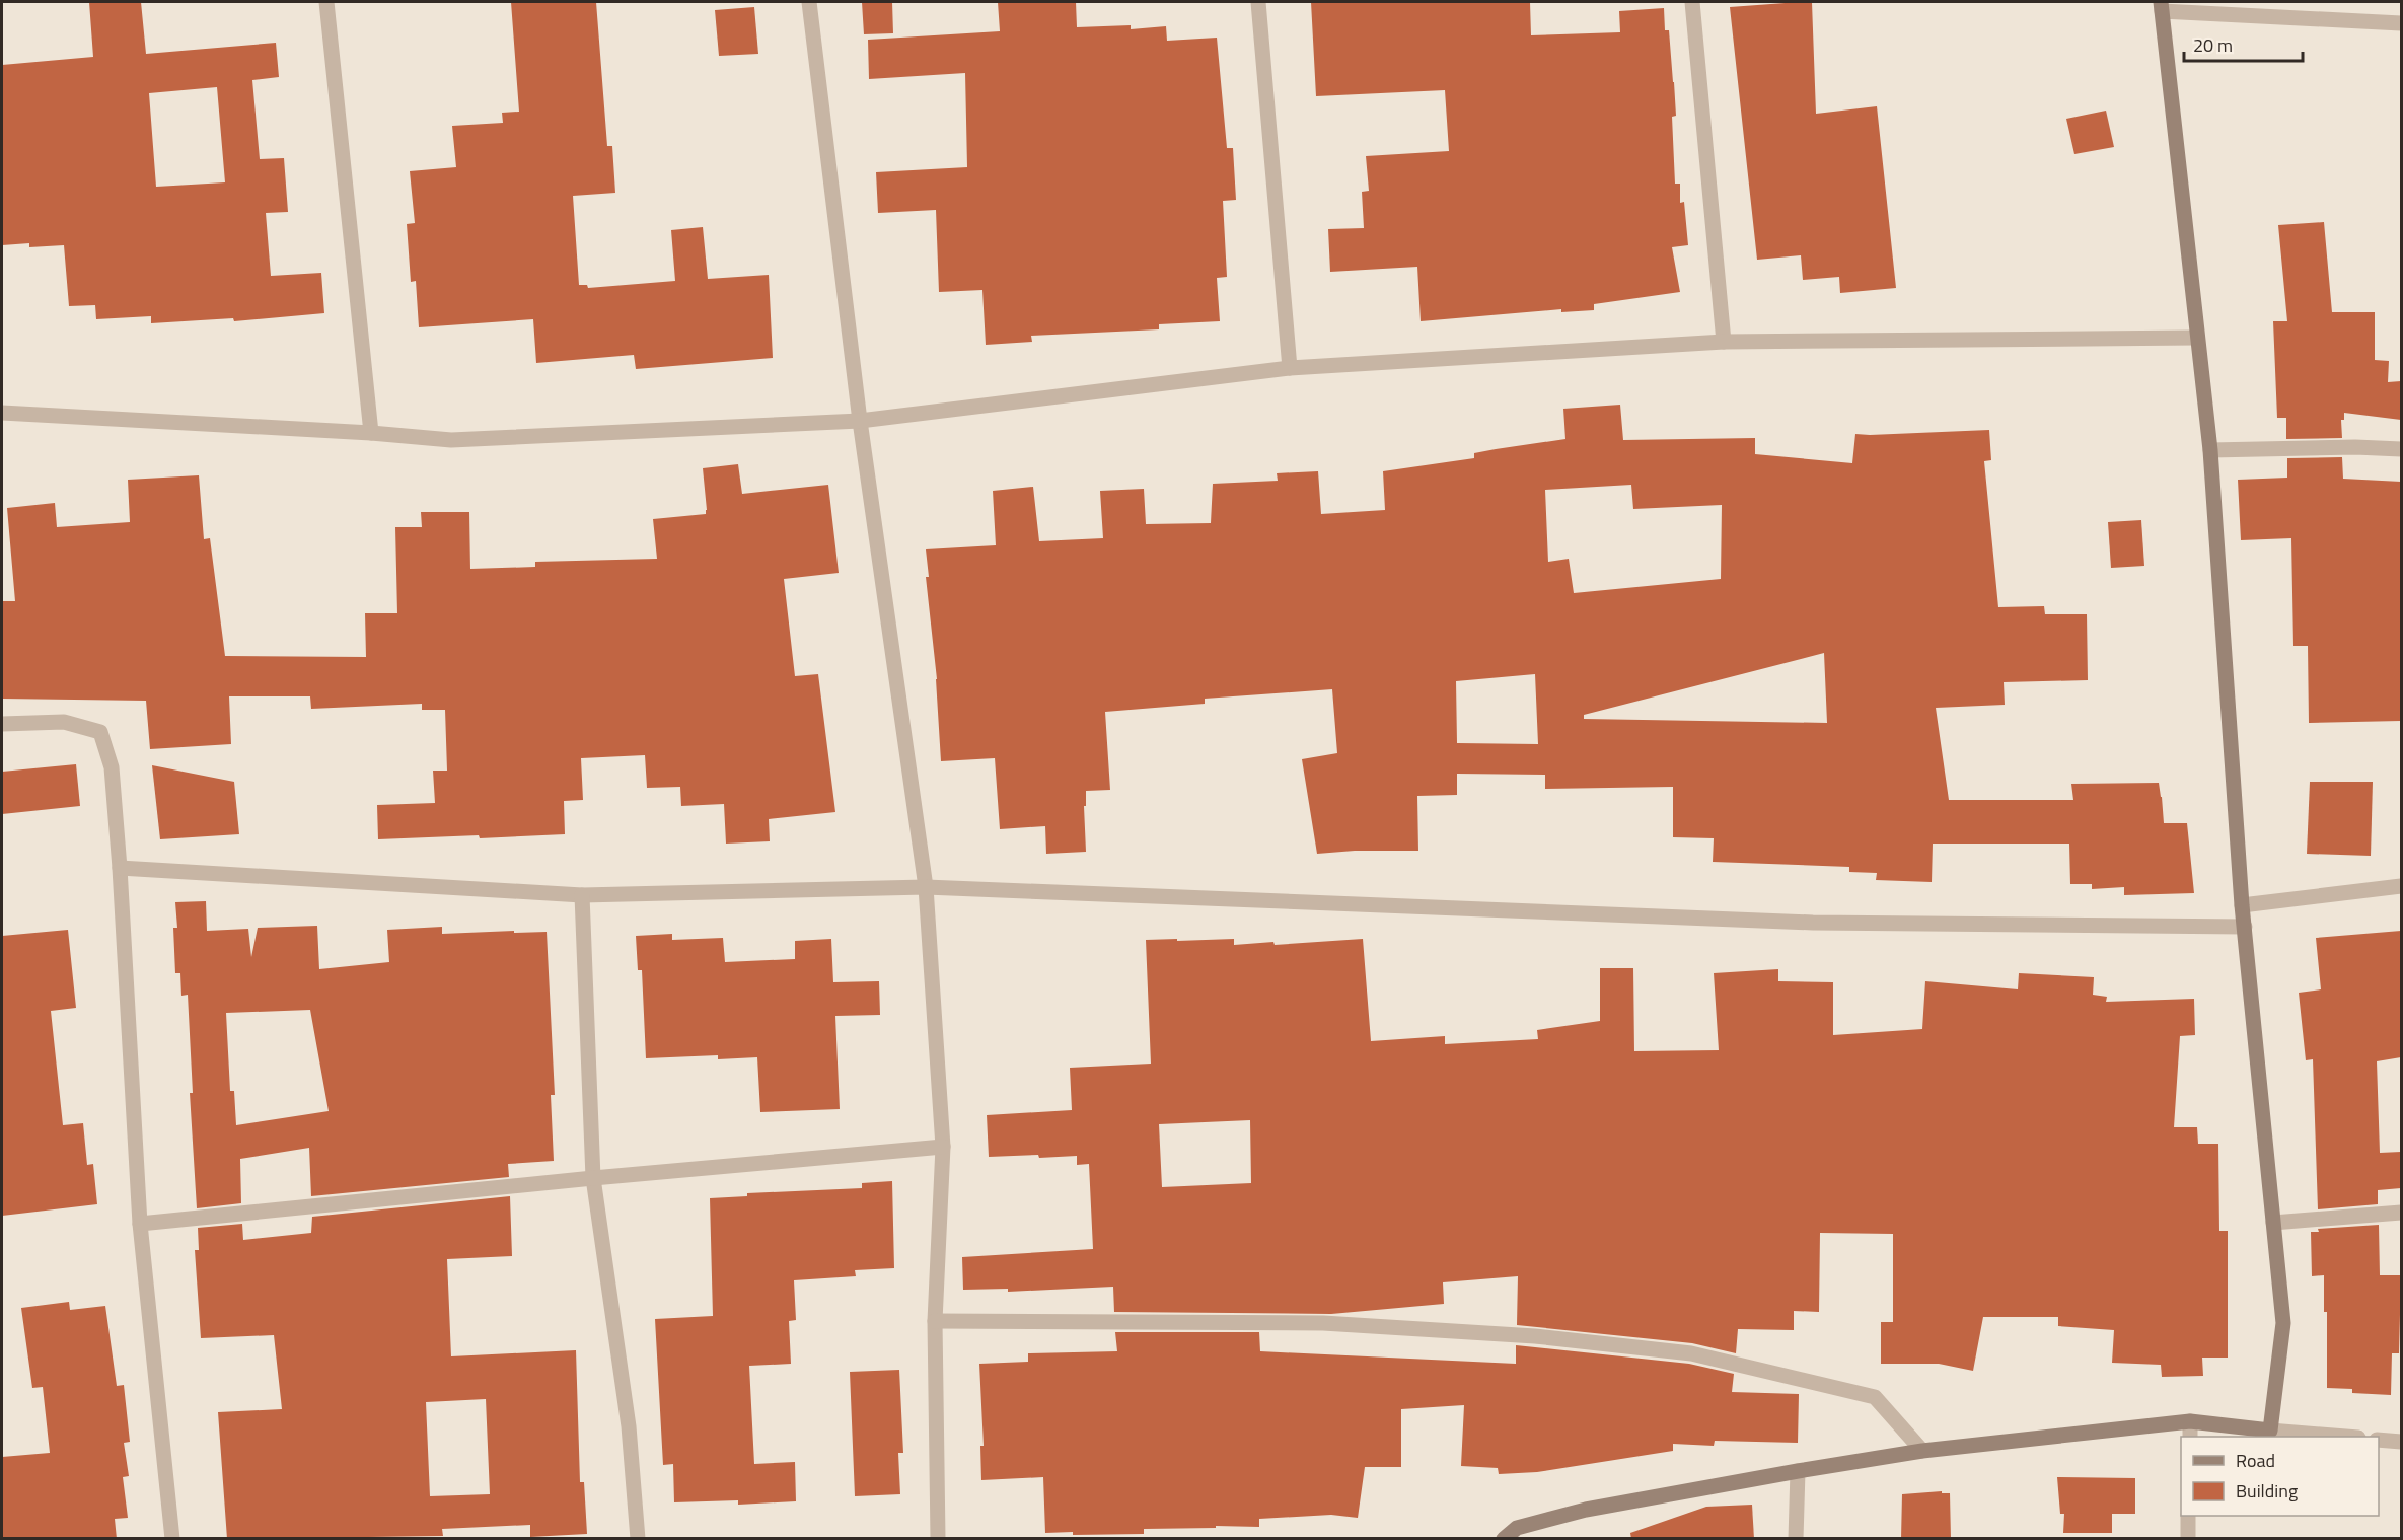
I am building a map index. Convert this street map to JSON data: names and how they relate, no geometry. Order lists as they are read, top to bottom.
{
  "legend": ["Road", "Building"],
  "scale_bar": "20 m"
}
